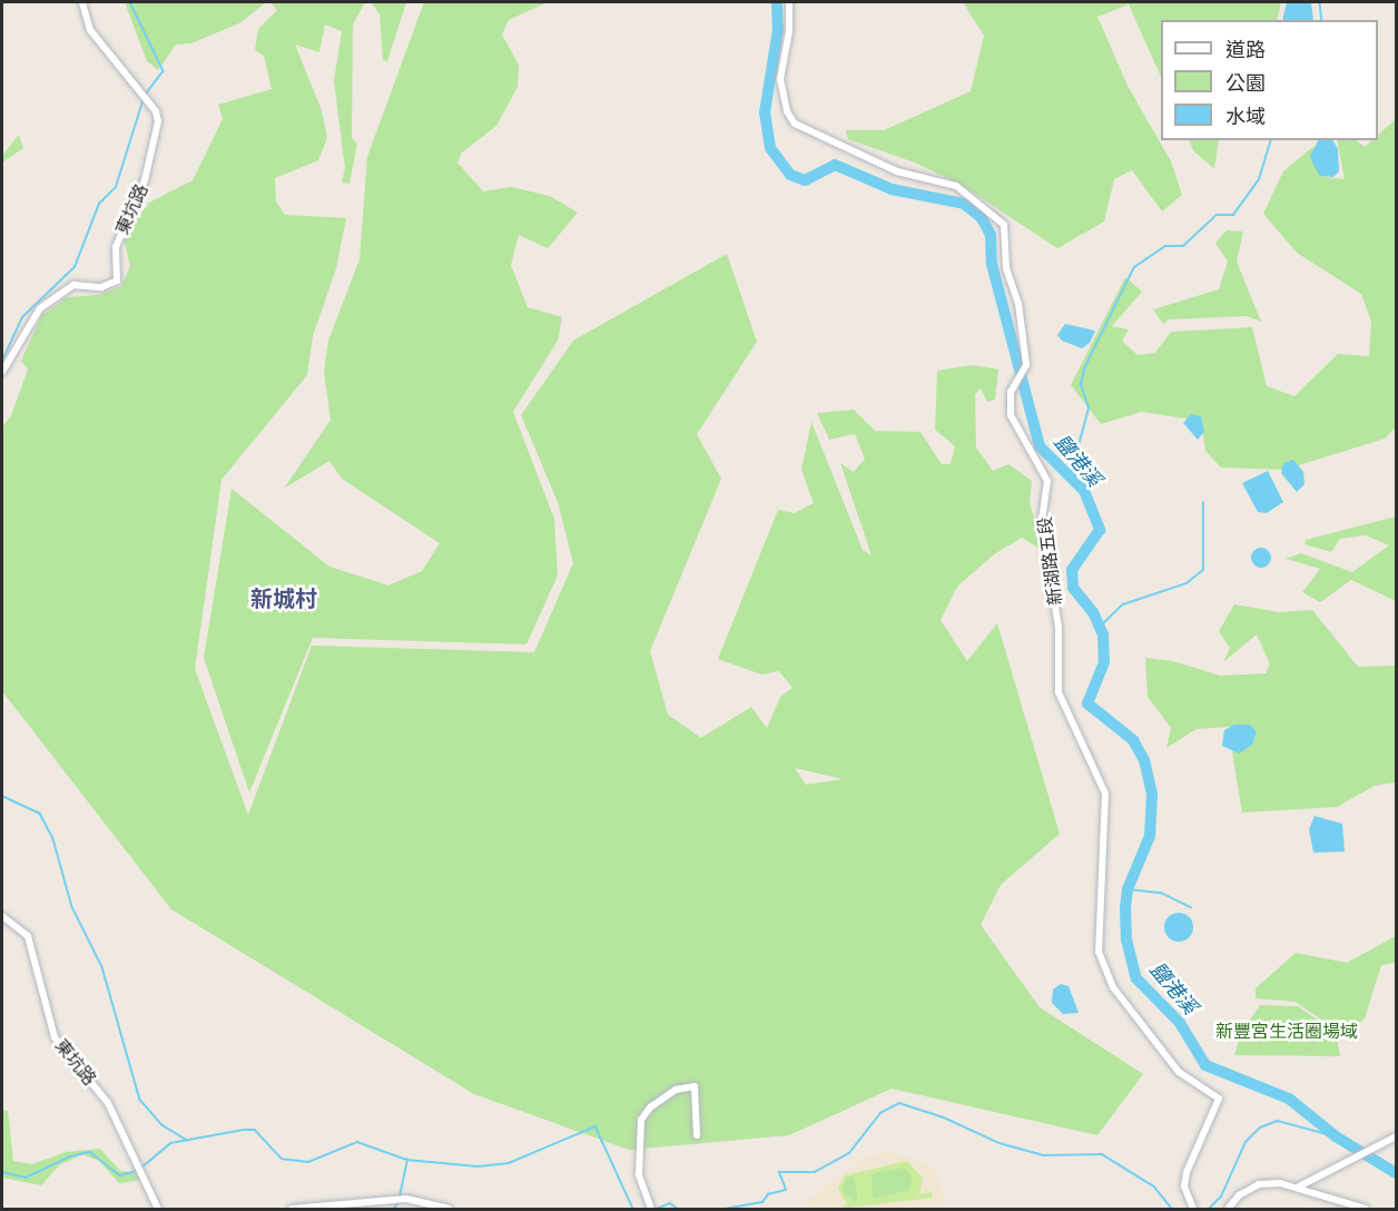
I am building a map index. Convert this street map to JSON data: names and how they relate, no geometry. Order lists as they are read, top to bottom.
{
  "streets": {
    "street": ["東坑路", "新湖路五段"]
  },
  "districts": ["新城村"],
  "water": ["鹽港溪"],
  "parks": ["新豐宮生活圈場域"],
  "legend": ["道路", "公園", "水域"]
}
